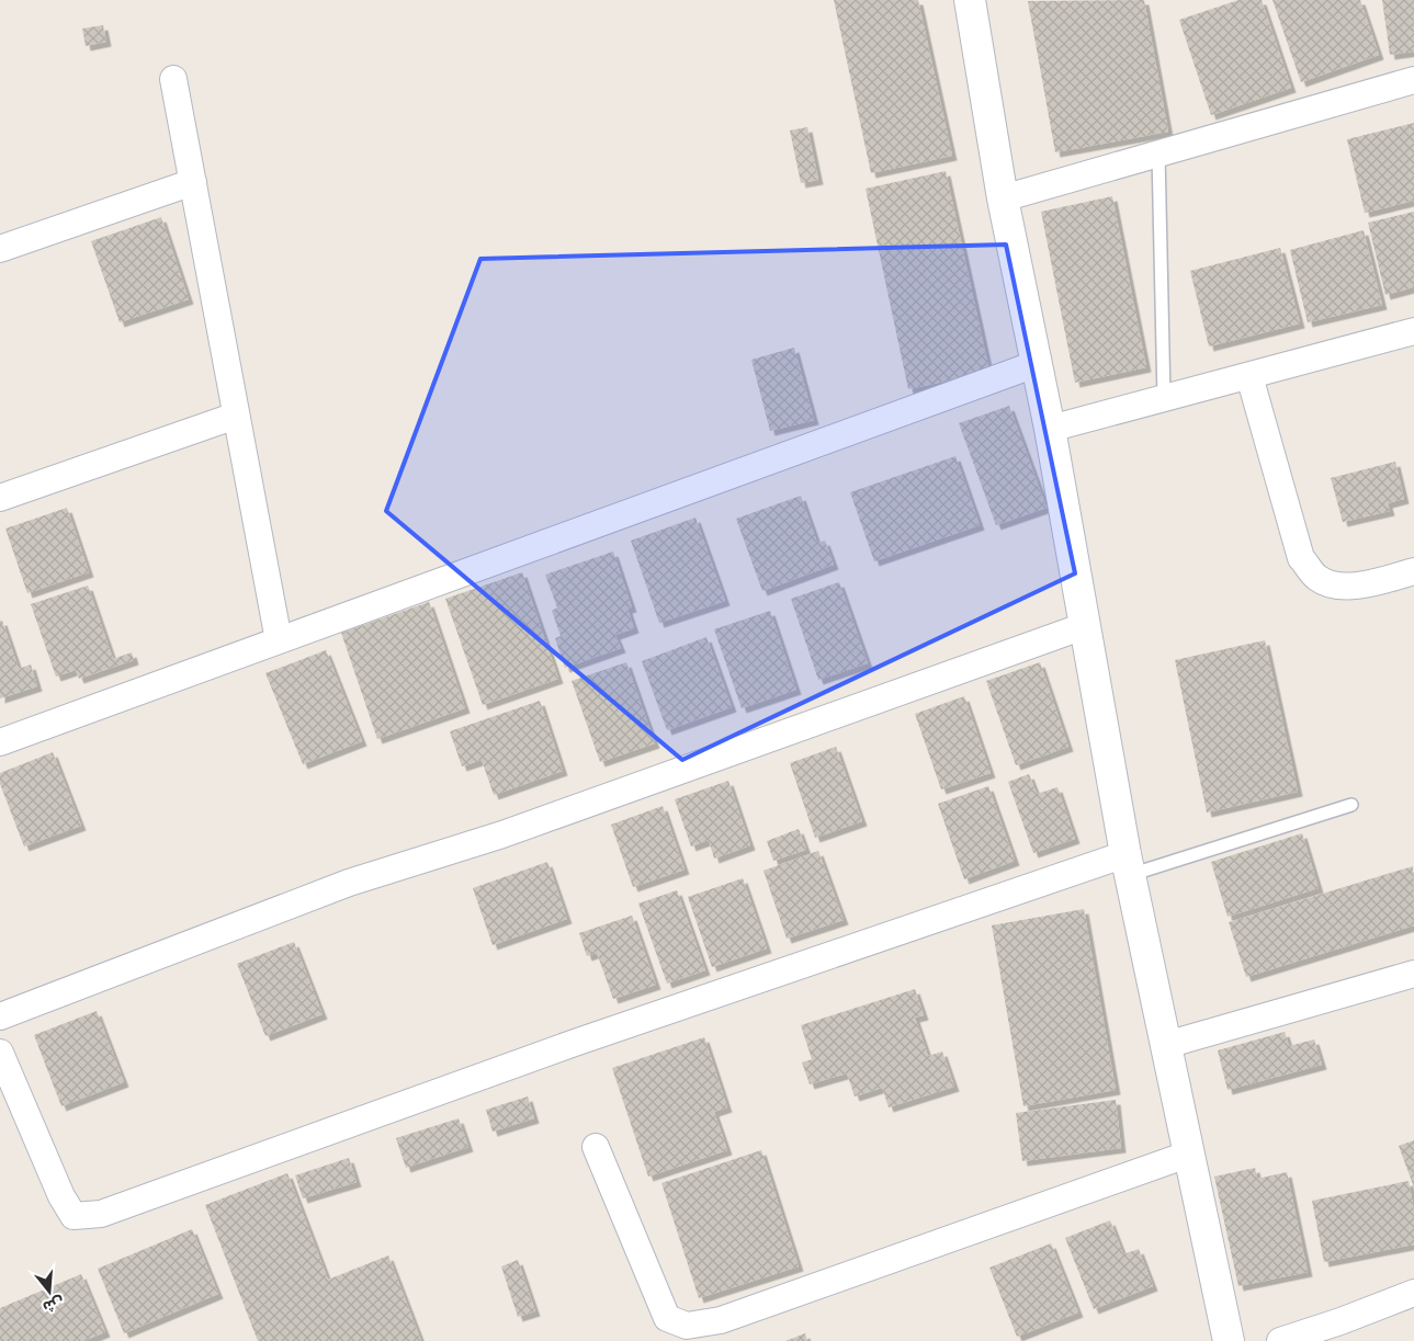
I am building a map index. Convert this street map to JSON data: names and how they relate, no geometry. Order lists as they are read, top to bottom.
{
  "north": "bottom"
}
